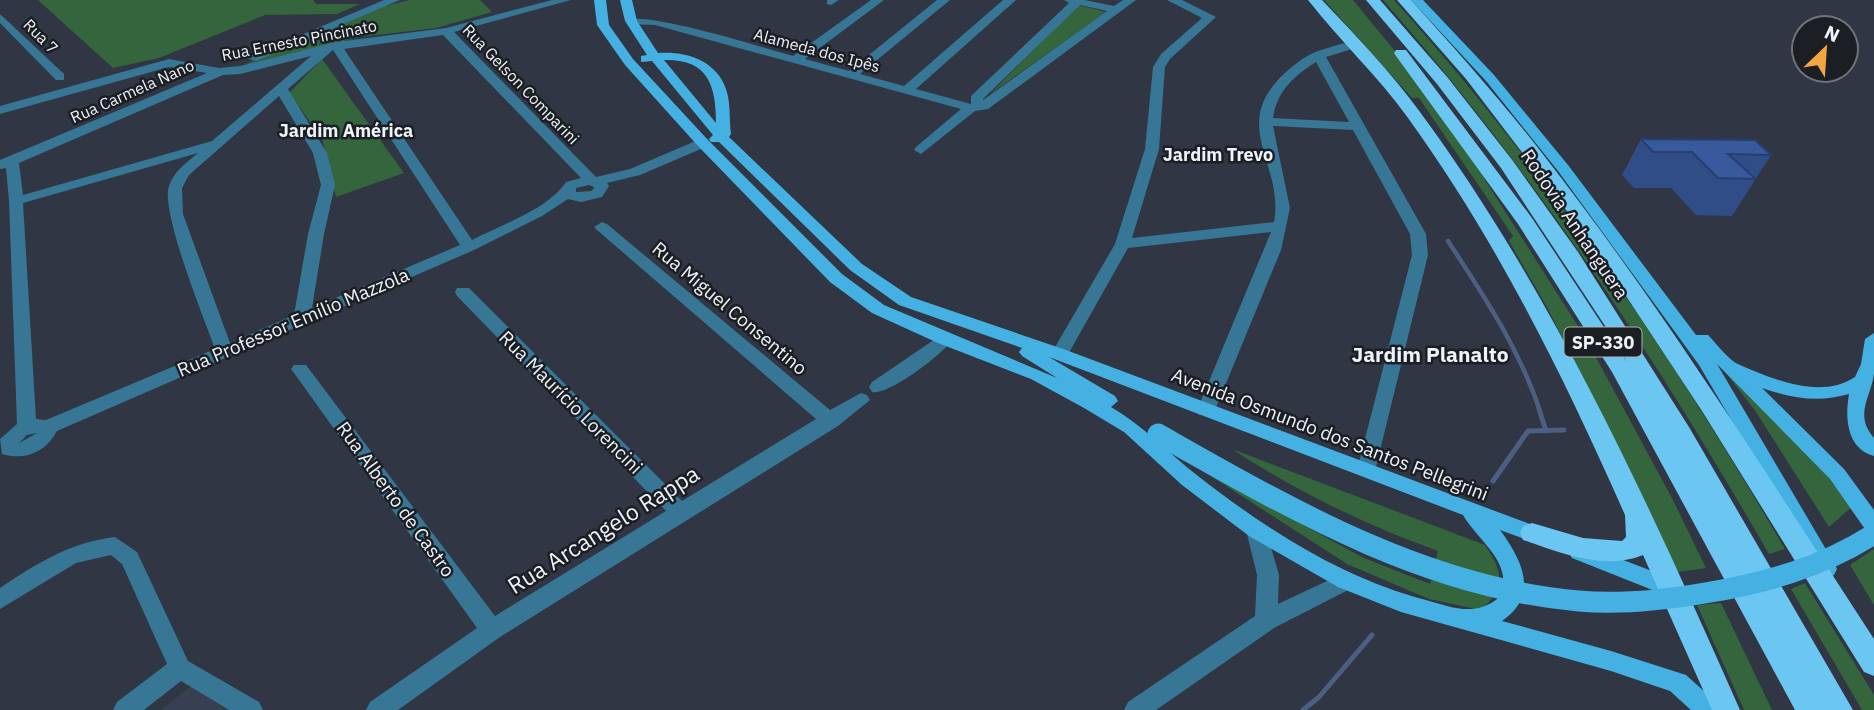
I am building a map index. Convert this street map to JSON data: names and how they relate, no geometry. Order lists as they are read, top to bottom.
{
  "streets": {
    "highway": ["Rodovia Anhanguera", "SP-330"],
    "main road": ["Avenida Osmundo dos Santos Pellegrini"],
    "street": [
      "Rua 7",
      "Rua Ernesto Pincinato",
      "Alameda dos Ipês",
      "Rua Gelson Comparini",
      "Rua Carmela Nano",
      "Rua Miguel Consentino",
      "Rua Professor Emílio Mazzola",
      "Rua Maurício Lorencini",
      "Rua Alberto de Castro",
      "Rua Arcangelo Rappa"
    ]
  },
  "crossings": [
    ["Rua Ernesto Pincinato", "Rua Gelson Comparini"],
    ["Rua Ernesto Pincinato", "Rua Carmela Nano"],
    ["Alameda dos Ipês", "Avenida Osmundo dos Santos Pellegrini"],
    ["Rua Gelson Comparini", "Rua Professor Emílio Mazzola"],
    ["Rua Miguel Consentino", "Rua Arcangelo Rappa"],
    ["Rua Maurício Lorencini", "Rua Arcangelo Rappa"],
    ["Rua Alberto de Castro", "Rua Arcangelo Rappa"]
  ],
  "districts": ["Jardim América", "Jardim Trevo", "Jardim Planalto"],
  "north": "top right"
}
